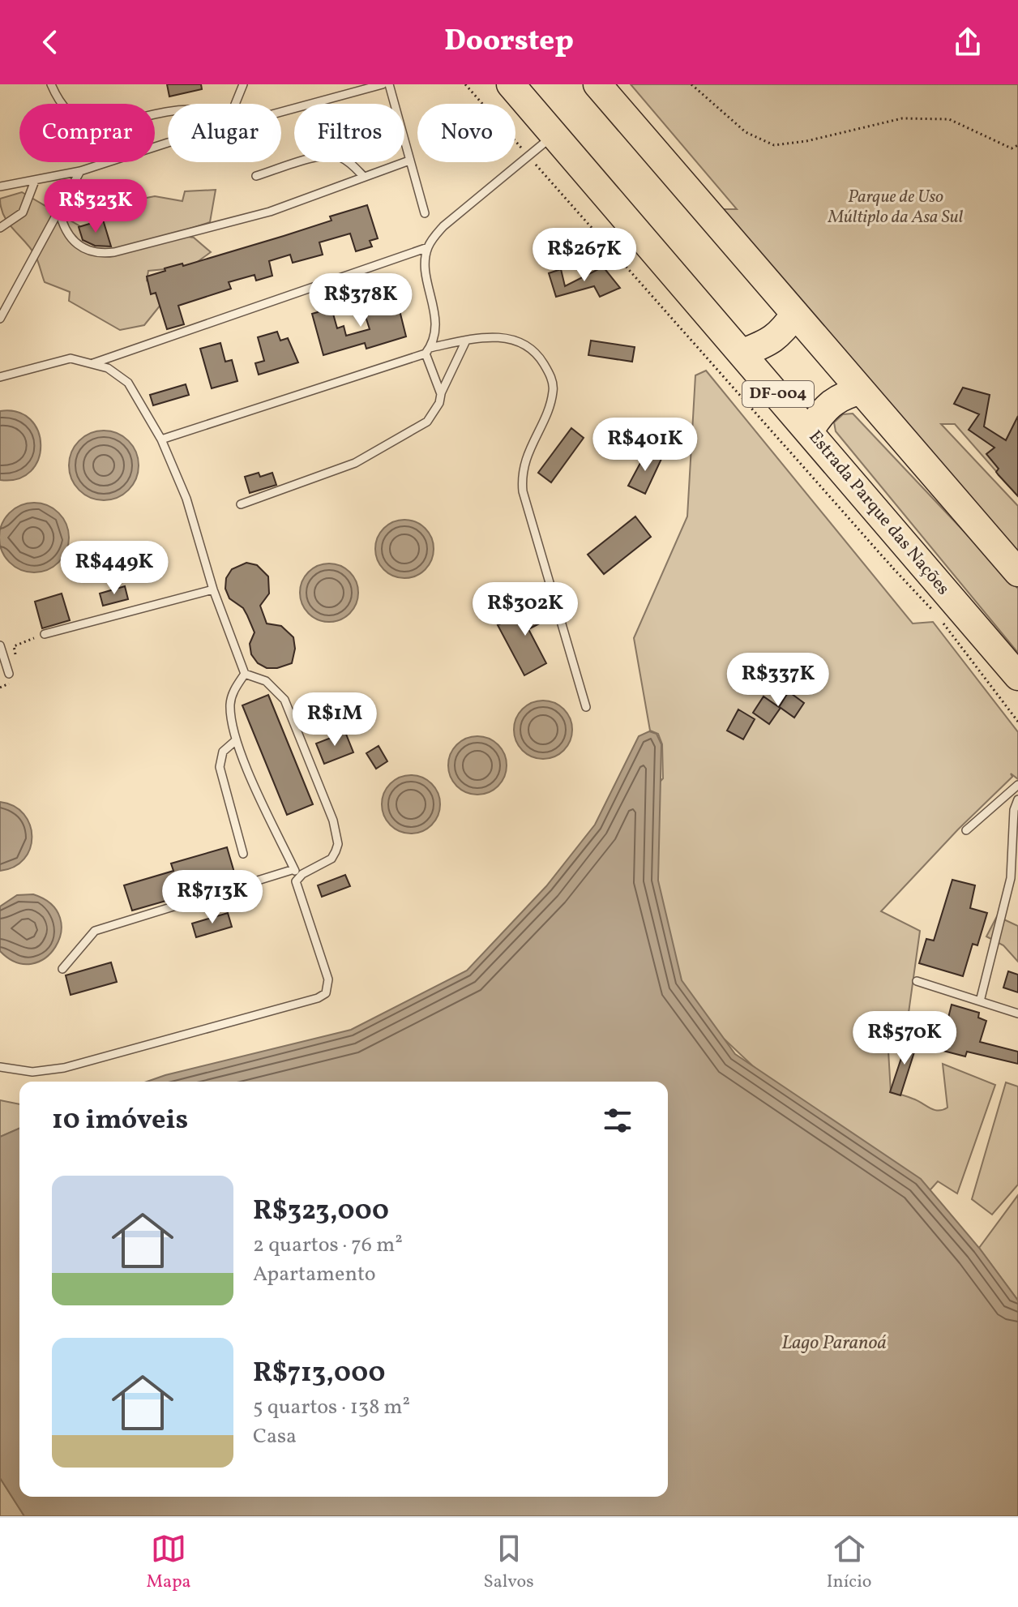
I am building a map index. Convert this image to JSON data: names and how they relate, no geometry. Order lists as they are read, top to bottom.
{
  "streets": {
    "highway": ["DF-004", "Estrada Parque das Nações"]
  },
  "water": ["Lago Paranoá"],
  "parks": ["Parque de Uso Múltiplo da Asa Sul"],
  "page": {
    "header": "Doorstep",
    "chip": [
      "Comprar",
      "Alugar",
      "Filtros",
      "Novo"
    ],
    "price": [
      "R$323K",
      "R$267K",
      "R$378K",
      "R$401K",
      "R$449K",
      "R$302K",
      "R$337K",
      "R$1M",
      "R$713K",
      "R$570K"
    ],
    "heading": "10 imóveis",
    "list": [
      {
        "name": "R$323,000",
        "note": "2 quartos · 76 m² · Apartamento"
      },
      {
        "name": "R$713,000",
        "note": "5 quartos · 138 m² · Casa"
      }
    ],
    "tabs": ["Mapa", "Salvos", "Início"]
  }
}
